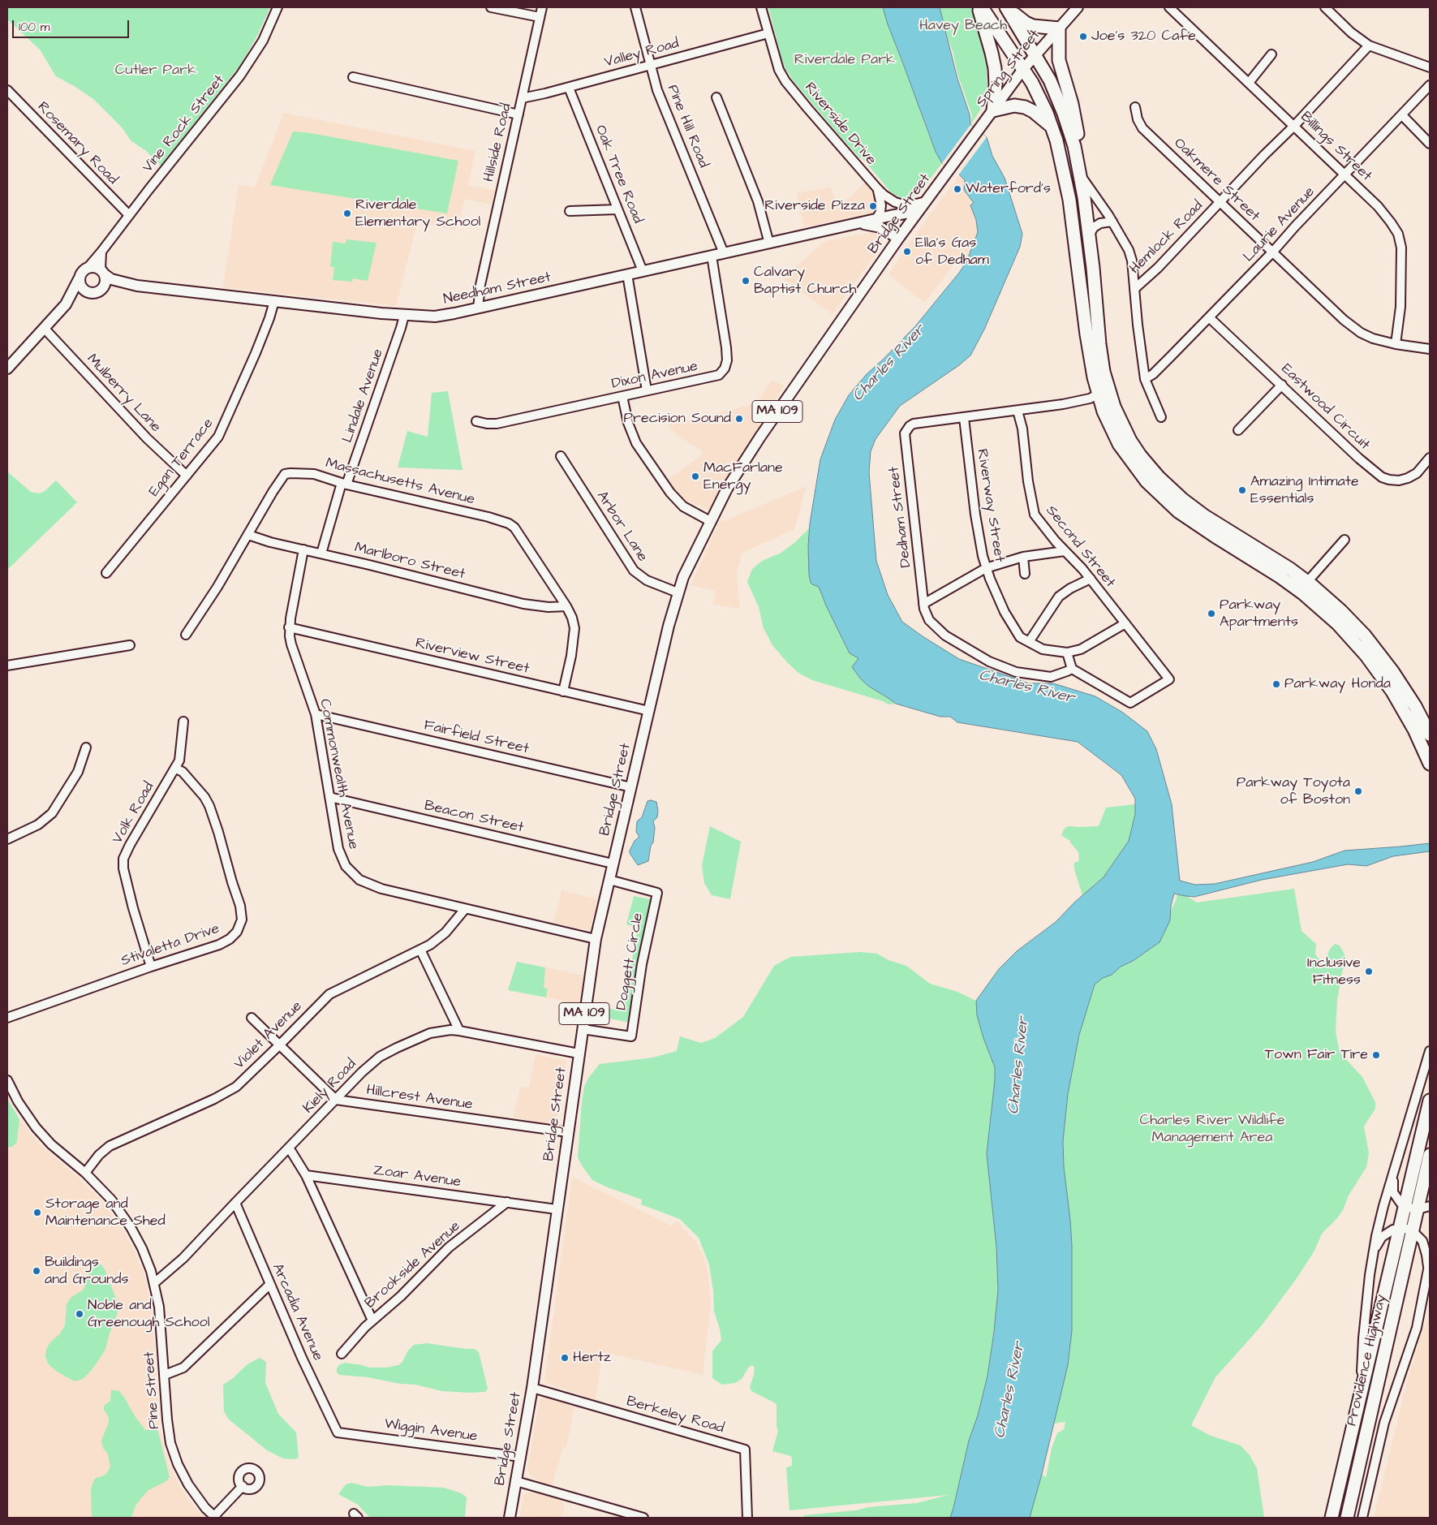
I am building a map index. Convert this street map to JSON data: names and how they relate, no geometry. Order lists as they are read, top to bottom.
{
  "streets": {
    "highway": ["Providence Highway"],
    "main road": [
      "Spring Street",
      "Bridge Street",
      "Needham Street",
      "MA 109"
    ],
    "street": [
      "Valley Road",
      "Vine Rock Street",
      "Riverside Drive",
      "Pine Hill Road",
      "Hillside Road",
      "Rosemary Road",
      "Billings Street",
      "Oak Tree Road",
      "Oakmere Street",
      "Laurie Avenue",
      "Hemlock Road",
      "Dixon Avenue",
      "Mulberry Lane",
      "Lindale Avenue",
      "Eastwood Circuit",
      "Egan Terrace",
      "Massachusetts Avenue",
      "Riverway Street",
      "Dedham Street",
      "Arbor Lane",
      "Second Street",
      "Marlboro Street",
      "Riverview Street",
      "Fairfield Street",
      "Commonwealth Avenue",
      "Volk Road",
      "Beacon Street",
      "Stivaletta Drive",
      "Doggett Circle",
      "Violet Avenue",
      "Kiely Road",
      "Hillcrest Avenue",
      "Zoar Avenue",
      "Brookside Avenue",
      "Arcadia Avenue",
      "Pine Street",
      "Berkeley Road",
      "Wiggin Avenue"
    ]
  },
  "crossings": [
    ["Valley Road", "Riverside Drive"],
    ["Valley Road", "Pine Hill Road"],
    ["Valley Road", "Hillside Road"],
    ["Valley Road", "Oak Tree Road"],
    ["Spring Street", "Bridge Street"],
    ["Vine Rock Street", "Rosemary Road"],
    ["Vine Rock Street", "Needham Street"],
    ["Riverside Drive", "Bridge Street"],
    ["Pine Hill Road", "Needham Street"],
    ["Hillside Road", "Needham Street"],
    ["Billings Street", "Oakmere Street"],
    ["Billings Street", "Laurie Avenue"],
    ["Billings Street", "Hemlock Road"],
    ["Oak Tree Road", "Needham Street"],
    ["Oakmere Street", "Laurie Avenue"],
    ["Oakmere Street", "Hemlock Road"],
    ["Bridge Street", "Needham Street"],
    ["Bridge Street", "Arbor Lane"],
    ["Bridge Street", "Riverview Street"],
    ["Bridge Street", "Fairfield Street"],
    ["Bridge Street", "Commonwealth Avenue"],
    ["Bridge Street", "Beacon Street"],
    ["Bridge Street", "Doggett Circle"],
    ["Bridge Street", "Kiely Road"],
    ["Bridge Street", "Hillcrest Avenue"],
    ["Bridge Street", "Zoar Avenue"],
    ["Bridge Street", "Berkeley Road"],
    ["Bridge Street", "Wiggin Avenue"],
    ["Laurie Avenue", "Eastwood Circuit"],
    ["Needham Street", "Dixon Avenue"],
    ["Needham Street", "Lindale Avenue"],
    ["Needham Street", "Egan Terrace"],
    ["Mulberry Lane", "Egan Terrace"],
    ["Lindale Avenue", "Massachusetts Avenue"],
    ["Lindale Avenue", "Marlboro Street"],
    ["Massachusetts Avenue", "Marlboro Street"],
    ["Massachusetts Avenue", "Riverview Street"],
    ["Riverway Street", "Dedham Street"],
    ["Dedham Street", "Second Street"],
    ["Marlboro Street", "Commonwealth Avenue"],
    ["Riverview Street", "Commonwealth Avenue"],
    ["Fairfield Street", "Commonwealth Avenue"],
    ["Commonwealth Avenue", "Beacon Street"],
    ["Commonwealth Avenue", "Violet Avenue"],
    ["Volk Road", "Stivaletta Drive"],
    ["Violet Avenue", "Pine Street"],
    ["Kiely Road", "Hillcrest Avenue"],
    ["Kiely Road", "Arcadia Avenue"],
    ["Kiely Road", "Pine Street"],
    ["Zoar Avenue", "Brookside Avenue"],
    ["Arcadia Avenue", "Wiggin Avenue"]
  ],
  "water": ["Charles River"],
  "parks": [
    "Havey Beach",
    "Riverdale Park",
    "Cutler Park",
    "Charles River Wildlife Management Area"
  ],
  "places": [
    "Joe’s 320 Cafe",
    "Waterford's",
    "Riverside Pizza",
    "Riverdale Elementary School",
    "Ella's Gas of Dedham",
    "Calvary Baptist Church",
    "Precision Sound",
    "MacFarlane Energy",
    "Amazing Intimate Essentials",
    "Parkway Apartments",
    "Parkway Honda",
    "Parkway Toyota of Boston",
    "Inclusive Fitness",
    "Town Fair Tire",
    "Storage and Maintenance Shed",
    "Buildings and Grounds",
    "Noble and Greenough School",
    "Hertz"
  ],
  "scale_bar": "100 m"
}
